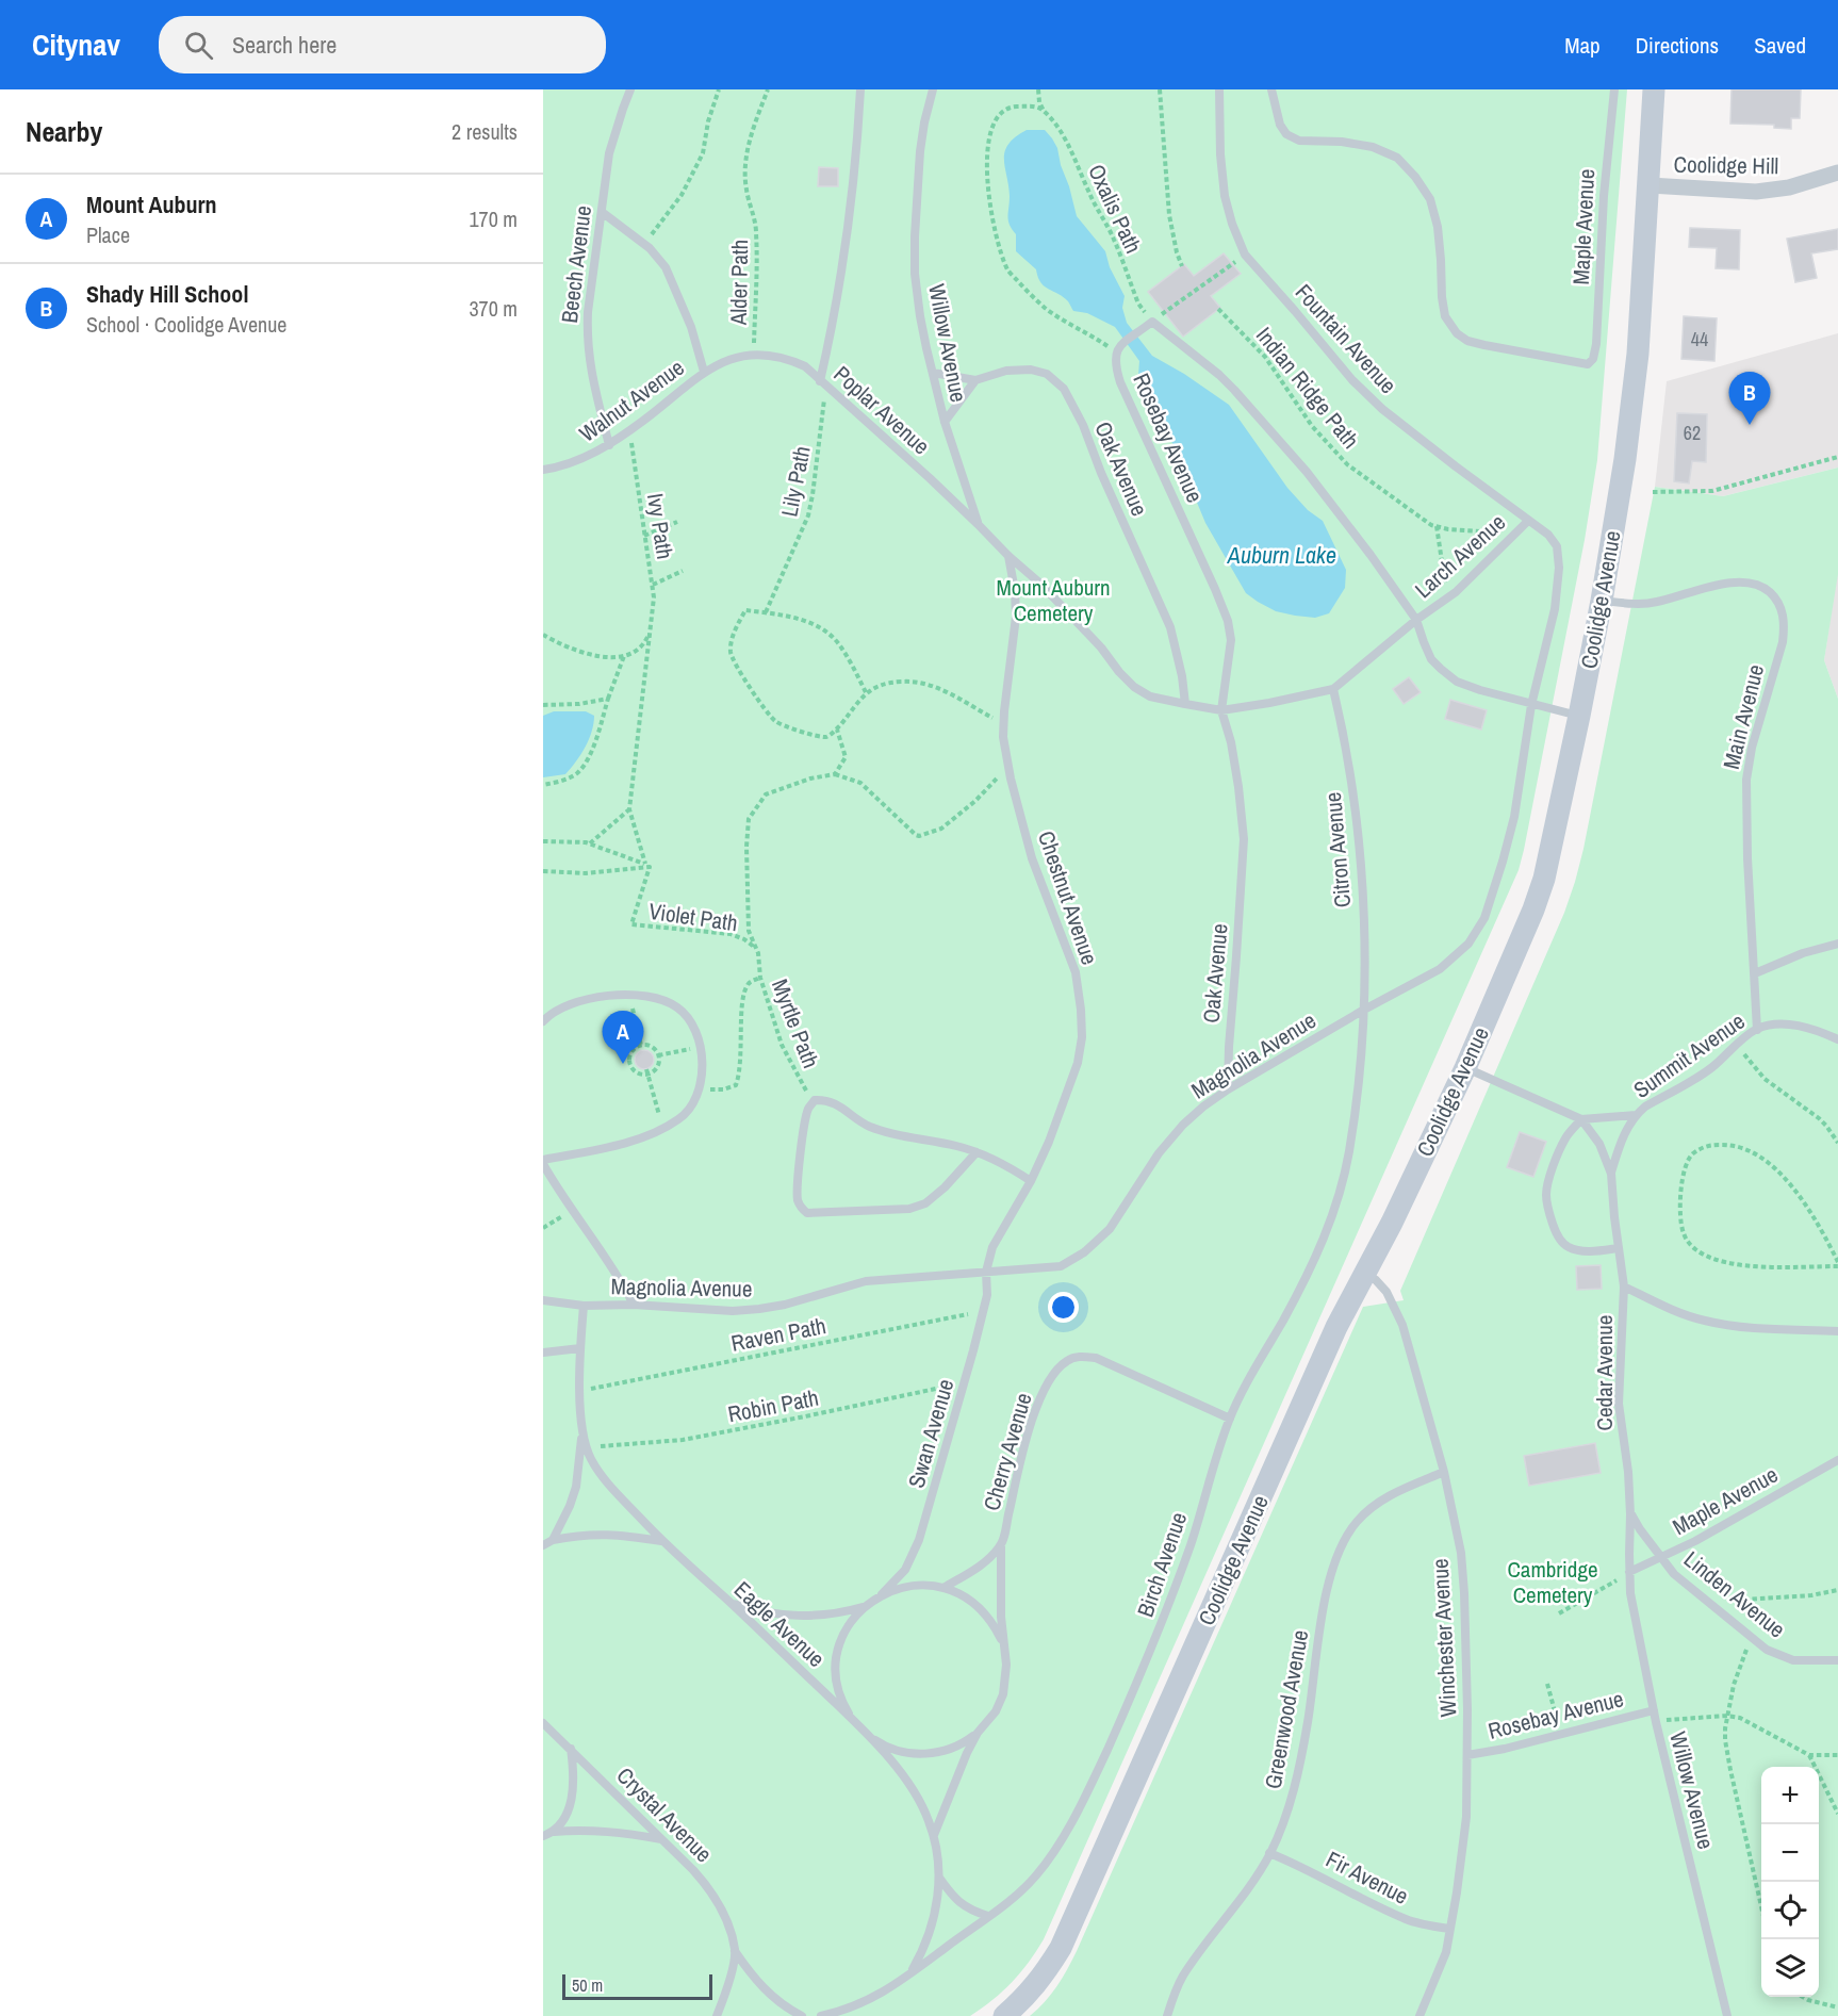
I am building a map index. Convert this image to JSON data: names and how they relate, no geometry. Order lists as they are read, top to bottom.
{
  "streets": {
    "street": ["Coolidge Hill", "Coolidge Avenue"],
    "lane": [
      "Maple Avenue",
      "Beech Avenue",
      "Fountain Avenue",
      "Willow Avenue",
      "Walnut Avenue",
      "Poplar Avenue",
      "Rosebay Avenue",
      "Oak Avenue",
      "Larch Avenue",
      "Main Avenue",
      "Citron Avenue",
      "Chestnut Avenue",
      "Magnolia Avenue",
      "Summit Avenue",
      "Cedar Avenue",
      "Swan Avenue",
      "Cherry Avenue",
      "Birch Avenue",
      "Linden Avenue",
      "Eagle Avenue",
      "Winchester Avenue",
      "Greenwood Avenue",
      "Crystal Avenue",
      "Fir Avenue"
    ],
    "path": [
      "Oxalis Path",
      "Alder Path",
      "Indian Ridge Path",
      "Lily Path",
      "Ivy Path",
      "Violet Path",
      "Myrtle Path",
      "Raven Path",
      "Robin Path"
    ]
  },
  "crossings": [
    ["Coolidge Hill", "Coolidge Avenue"],
    ["Maple Avenue", "Willow Avenue"],
    ["Maple Avenue", "Cedar Avenue"],
    ["Maple Avenue", "Linden Avenue"],
    ["Beech Avenue", "Walnut Avenue"],
    ["Alder Path", "Poplar Avenue"],
    ["Fountain Avenue", "Larch Avenue"],
    ["Fountain Avenue", "Magnolia Avenue"],
    ["Willow Avenue", "Poplar Avenue"],
    ["Willow Avenue", "Rosebay Avenue"],
    ["Willow Avenue", "Cedar Avenue"],
    ["Indian Ridge Path", "Larch Avenue"],
    ["Walnut Avenue", "Poplar Avenue"],
    ["Walnut Avenue", "Ivy Path"],
    ["Poplar Avenue", "Lily Path"],
    ["Poplar Avenue", "Larch Avenue"],
    ["Poplar Avenue", "Chestnut Avenue"],
    ["Rosebay Avenue", "Oak Avenue"],
    ["Rosebay Avenue", "Larch Avenue"],
    ["Rosebay Avenue", "Winchester Avenue"],
    ["Oak Avenue", "Larch Avenue"],
    ["Oak Avenue", "Magnolia Avenue"],
    ["Larch Avenue", "Coolidge Avenue"],
    ["Larch Avenue", "Citron Avenue"],
    ["Larch Avenue", "Chestnut Avenue"],
    ["Larch Avenue", "Magnolia Avenue"],
    ["Coolidge Avenue", "Main Avenue"],
    ["Coolidge Avenue", "Winchester Avenue"],
    ["Main Avenue", "Summit Avenue"],
    ["Citron Avenue", "Magnolia Avenue"],
    ["Citron Avenue", "Birch Avenue"],
    ["Chestnut Avenue", "Myrtle Path"],
    ["Chestnut Avenue", "Magnolia Avenue"],
    ["Chestnut Avenue", "Swan Avenue"],
    ["Violet Path", "Myrtle Path"],
    ["Magnolia Avenue", "Swan Avenue"],
    ["Magnolia Avenue", "Birch Avenue"],
    ["Magnolia Avenue", "Eagle Avenue"],
    ["Raven Path", "Swan Avenue"],
    ["Raven Path", "Eagle Avenue"],
    ["Cedar Avenue", "Linden Avenue"],
    ["Robin Path", "Swan Avenue"],
    ["Robin Path", "Eagle Avenue"],
    ["Swan Avenue", "Cherry Avenue"],
    ["Swan Avenue", "Eagle Avenue"],
    ["Cherry Avenue", "Birch Avenue"],
    ["Cherry Avenue", "Eagle Avenue"],
    ["Birch Avenue", "Eagle Avenue"],
    ["Winchester Avenue", "Greenwood Avenue"],
    ["Winchester Avenue", "Fir Avenue"],
    ["Greenwood Avenue", "Fir Avenue"]
  ],
  "water": ["Auburn Lake"],
  "parks": ["Mount Auburn Cemetery", "Cambridge Cemetery"],
  "house_numbers": ["44", "62"],
  "scale_bar": "50 m",
  "page": {
    "header": "Citynav",
    "search": "Search here",
    "nav": ["Map", "Directions", "Saved"],
    "heading": ["Nearby", "2 results"],
    "list": [
      {
        "mark": "A",
        "name": "Mount Auburn",
        "note": "Place",
        "value": "170 m"
      },
      {
        "mark": "B",
        "name": "Shady Hill School",
        "note": "School · Coolidge Avenue",
        "value": "370 m"
      }
    ],
    "pins": ["B", "A"],
    "map_buttons": ["+", "−"],
    "scale": "50 m"
  }
}
